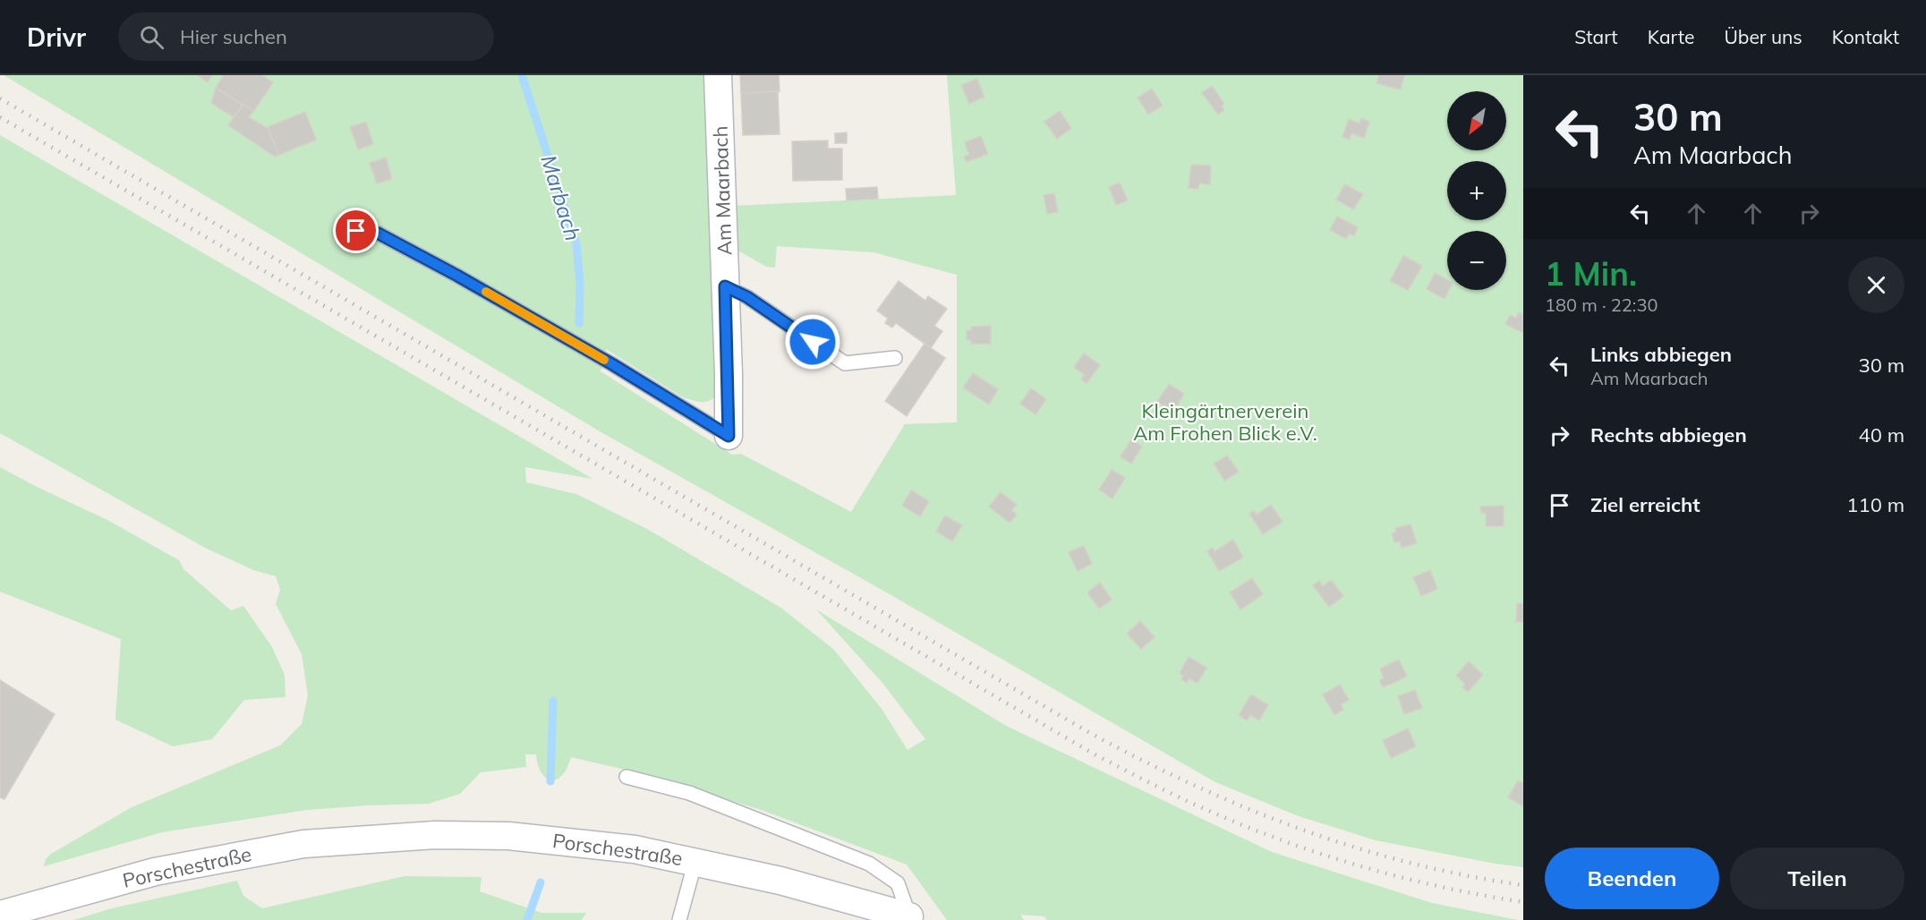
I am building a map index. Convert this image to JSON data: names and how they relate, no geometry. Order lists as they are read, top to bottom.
{
  "streets": {
    "street": ["Am Maarbach", "Porschestraße"]
  },
  "water": ["Marbach"],
  "parks": ["Kleingärtnerverein Am Frohen Blick e.V."],
  "north": "bottom left",
  "page": {
    "header": "Drivr",
    "search": "Hier suchen",
    "nav": [
      "Start",
      "Karte",
      "Über uns",
      "Kontakt"
    ],
    "turn": ["30 m", "Am Maarbach"],
    "map_buttons": ["+", "−"],
    "heading": ["1 Min.", "180 m · 22:30"],
    "list": [
      {
        "name": "Links abbiegen",
        "note": "Am Maarbach",
        "value": "30 m"
      },
      {
        "name": "Rechts abbiegen",
        "value": "40 m"
      },
      {
        "name": "Ziel erreicht",
        "value": "110 m"
      }
    ],
    "buttons": ["Beenden", "Teilen"]
  }
}
